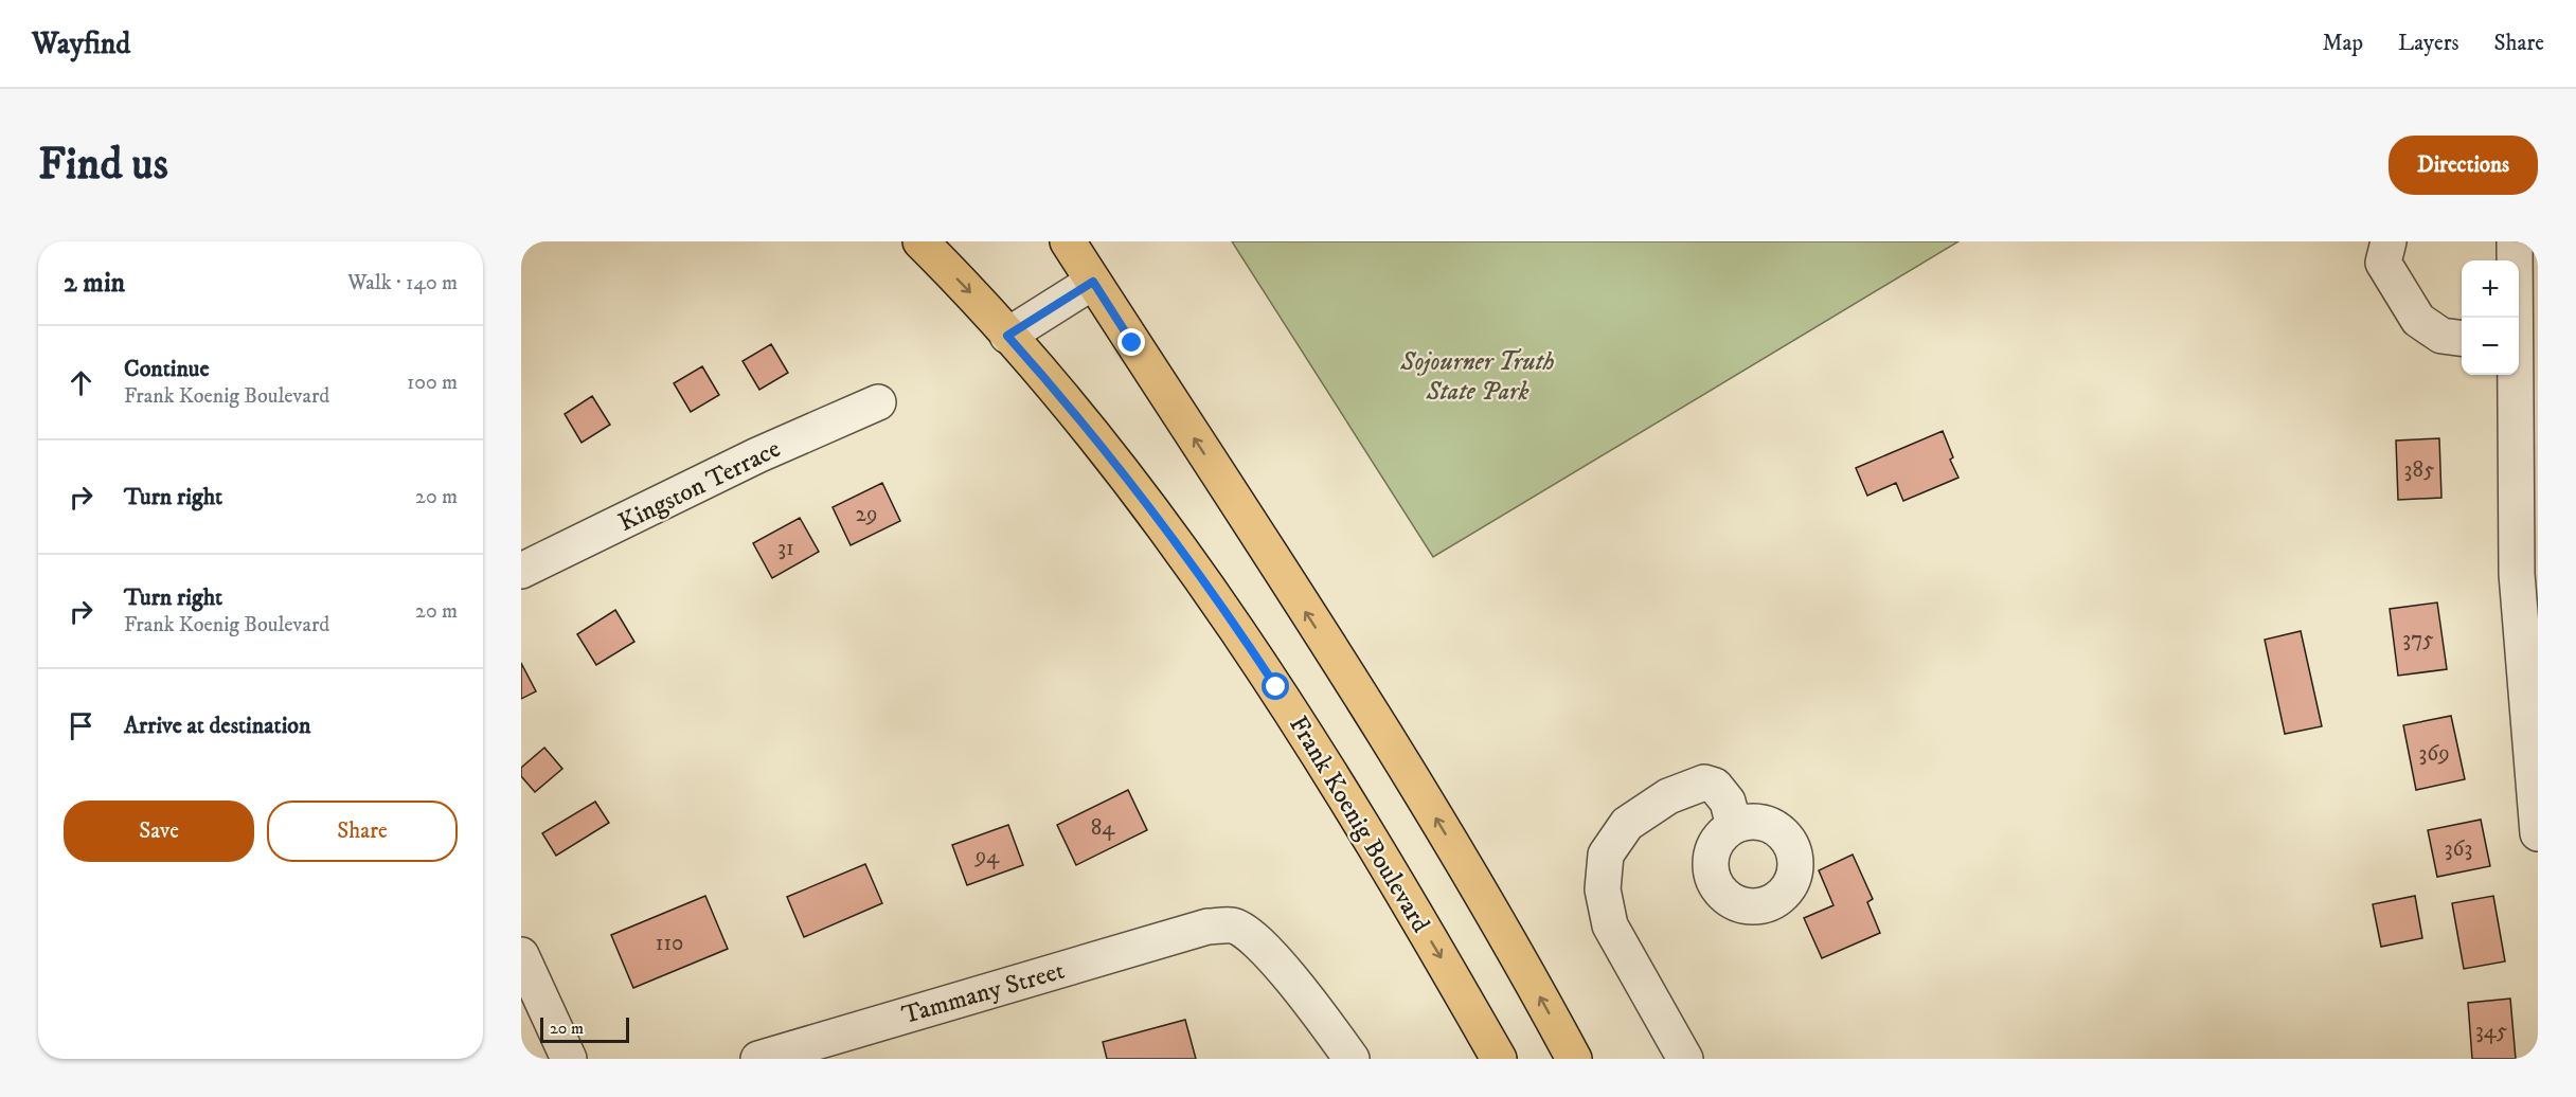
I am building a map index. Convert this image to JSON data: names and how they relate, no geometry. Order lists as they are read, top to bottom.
{
  "streets": {
    "main road": ["Frank Koenig Boulevard"],
    "street": ["Kingston Terrace", "Tammany Street"]
  },
  "parks": ["Sojourner Truth State Park"],
  "house_numbers": [
    "385",
    "29",
    "31",
    "375",
    "369",
    "84",
    "363",
    "94",
    "110",
    "345"
  ],
  "scale_bar": "20 m",
  "page": {
    "header": "Wayfind",
    "nav": ["Map", "Layers", "Share"],
    "buttons": [
      "Directions",
      ["Save", "Share"]
    ],
    "title": "Find us",
    "heading": ["2 min", "Walk · 140 m"],
    "map_buttons": ["+", "−"],
    "list": [
      ["Continue", "Frank Koenig Boulevard", "100 m"],
      ["Turn right", "20 m"],
      ["Turn right", "Frank Koenig Boulevard", "20 m"],
      "Arrive at destination"
    ],
    "scale": "20 m"
  }
}
